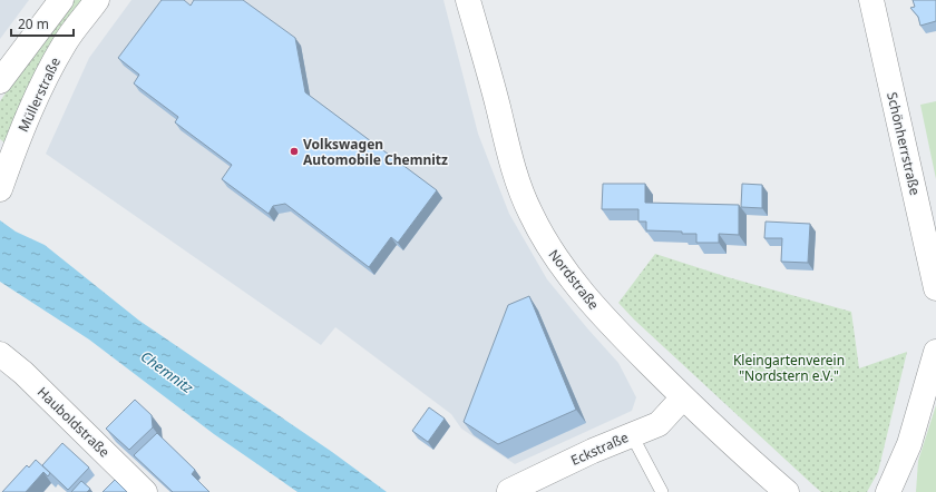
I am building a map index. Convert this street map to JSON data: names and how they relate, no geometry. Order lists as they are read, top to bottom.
{
  "streets": {
    "main road": [
      "Müllerstraße",
      "Schönherrstraße",
      "Nordstraße",
      "Hauboldstraße",
      "Eckstraße"
    ]
  },
  "crossings": [
    ["Nordstraße", "Eckstraße"]
  ],
  "water": ["Chemnitz"],
  "parks": ["Kleingartenverein \"Nordstern e.V.\""],
  "places": ["Volkswagen Automobile Chemnitz"],
  "scale_bar": "20 m"
}
